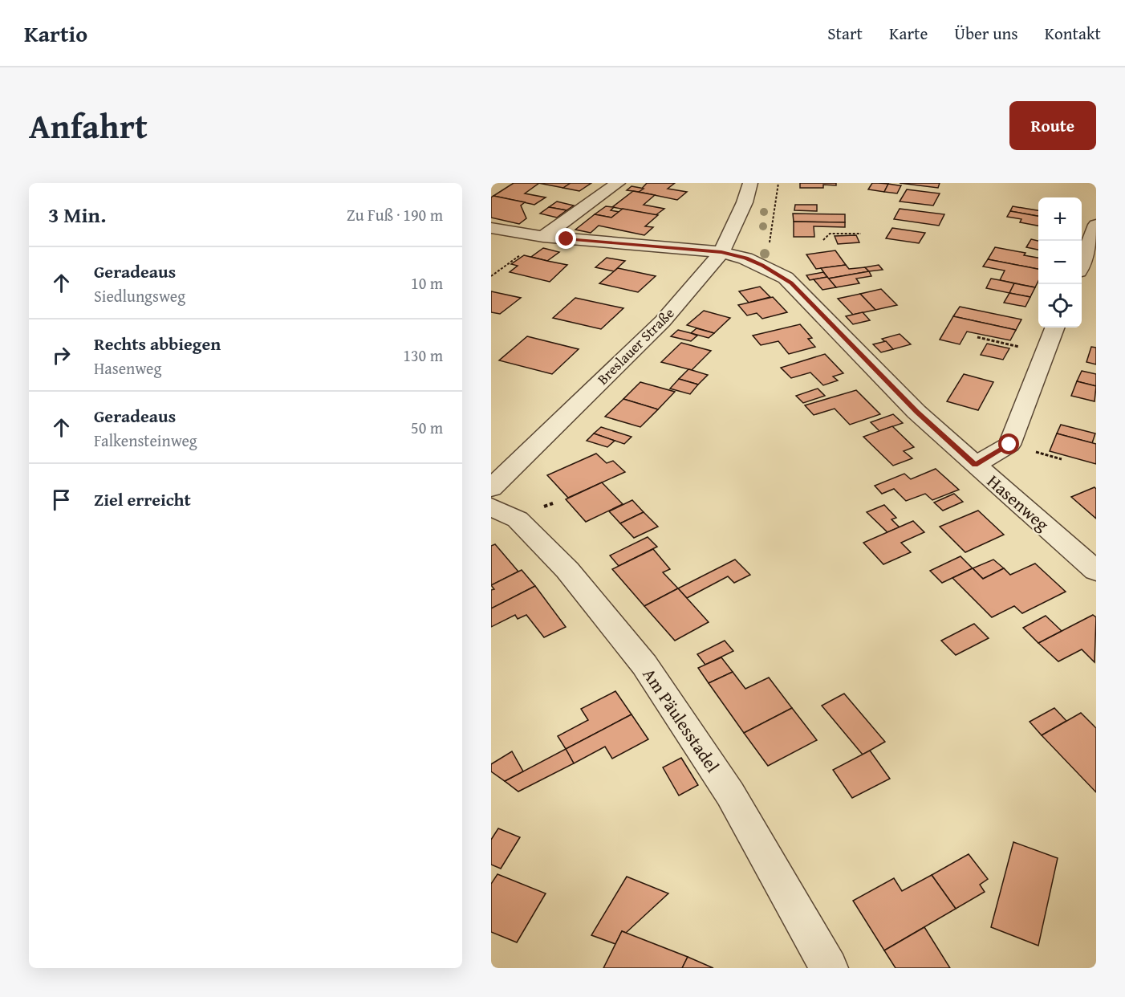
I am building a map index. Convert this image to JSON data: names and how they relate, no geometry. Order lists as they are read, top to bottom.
{
  "streets": {
    "street": ["Breslauer Straße", "Hasenweg", "Am Päulesstadel"]
  },
  "crossings": [
    ["Breslauer Straße", "Hasenweg"]
  ],
  "page": {
    "header": "Kartio",
    "nav": [
      "Start",
      "Karte",
      "Über uns",
      "Kontakt"
    ],
    "title": "Anfahrt",
    "buttons": "Route",
    "heading": ["3 Min.", "Zu Fuß · 190 m"],
    "map_buttons": ["+", "−"],
    "list": [
      ["Geradeaus", "Siedlungsweg", "10 m"],
      ["Rechts abbiegen", "Hasenweg", "130 m"],
      ["Geradeaus", "Falkensteinweg", "50 m"],
      "Ziel erreicht"
    ]
  }
}
